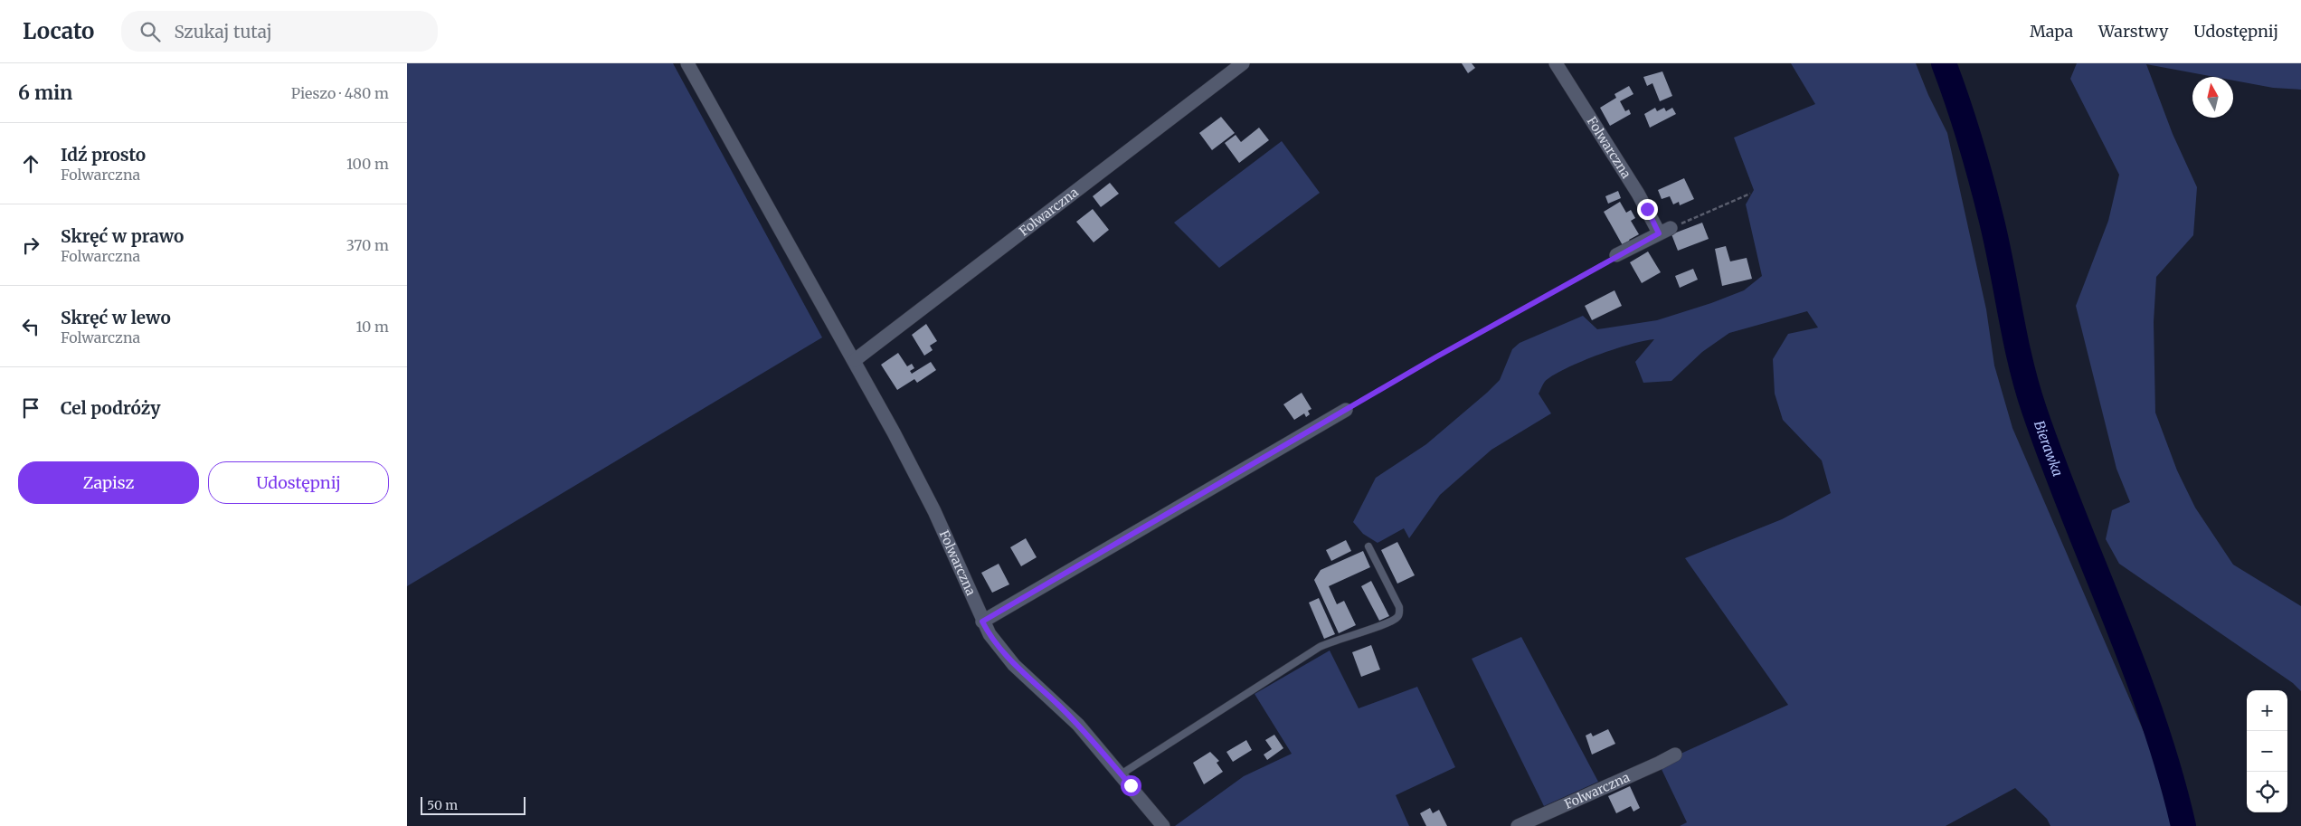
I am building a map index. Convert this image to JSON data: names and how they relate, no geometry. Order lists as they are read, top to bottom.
{
  "streets": {
    "street": ["Folwarczna"]
  },
  "water": ["Bierawka"],
  "scale_bar": "50 m",
  "north": "top",
  "page": {
    "header": "Locato",
    "search": "Szukaj tutaj",
    "nav": ["Mapa", "Warstwy", "Udostępnij"],
    "heading": ["6 min", "Pieszo · 480 m"],
    "list": [
      ["Idź prosto", "Folwarczna", "100 m"],
      ["Skręć w prawo", "Folwarczna", "370 m"],
      ["Skręć w lewo", "Folwarczna", "10 m"],
      "Cel podróży"
    ],
    "buttons": ["Zapisz", "Udostępnij"],
    "map_buttons": ["+", "−"],
    "scale": "50 m"
  }
}
